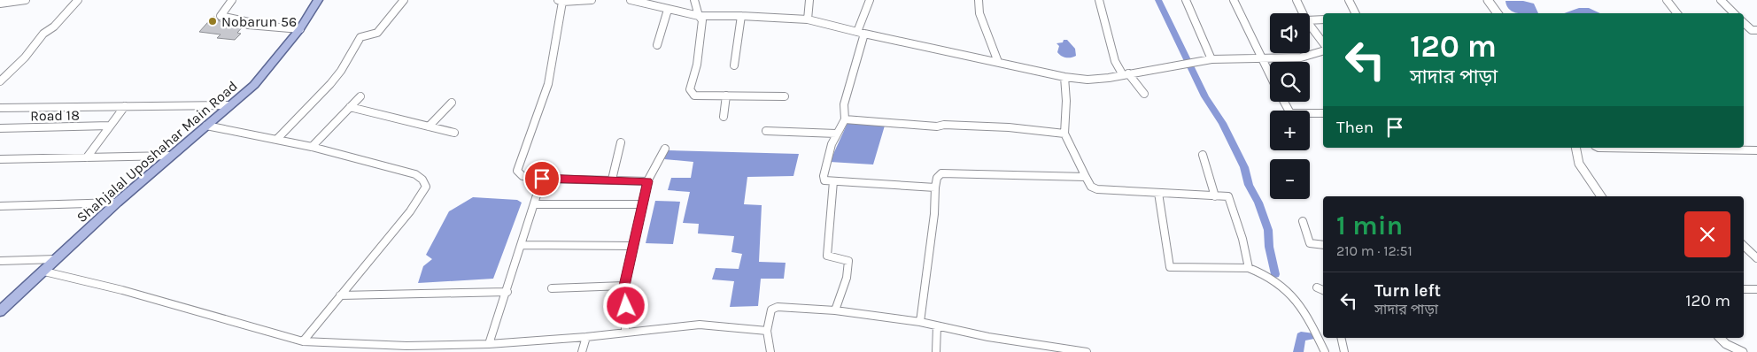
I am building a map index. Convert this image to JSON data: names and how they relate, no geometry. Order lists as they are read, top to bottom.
{
  "streets": {
    "main road": ["Shahjalal Uposhahar Main Road"],
    "street": ["Road 18"]
  },
  "places": ["Nobarun 56"],
  "page": {
    "map_buttons": ["+", "−"],
    "turn": ["120 m", "সাদার পাড়া"],
    "then": "Then",
    "heading": ["1 min", "210 m · 12:51"],
    "list": [
      {
        "name": "Turn left",
        "note": "সাদার পাড়া",
        "value": "120 m"
      }
    ]
  }
}
